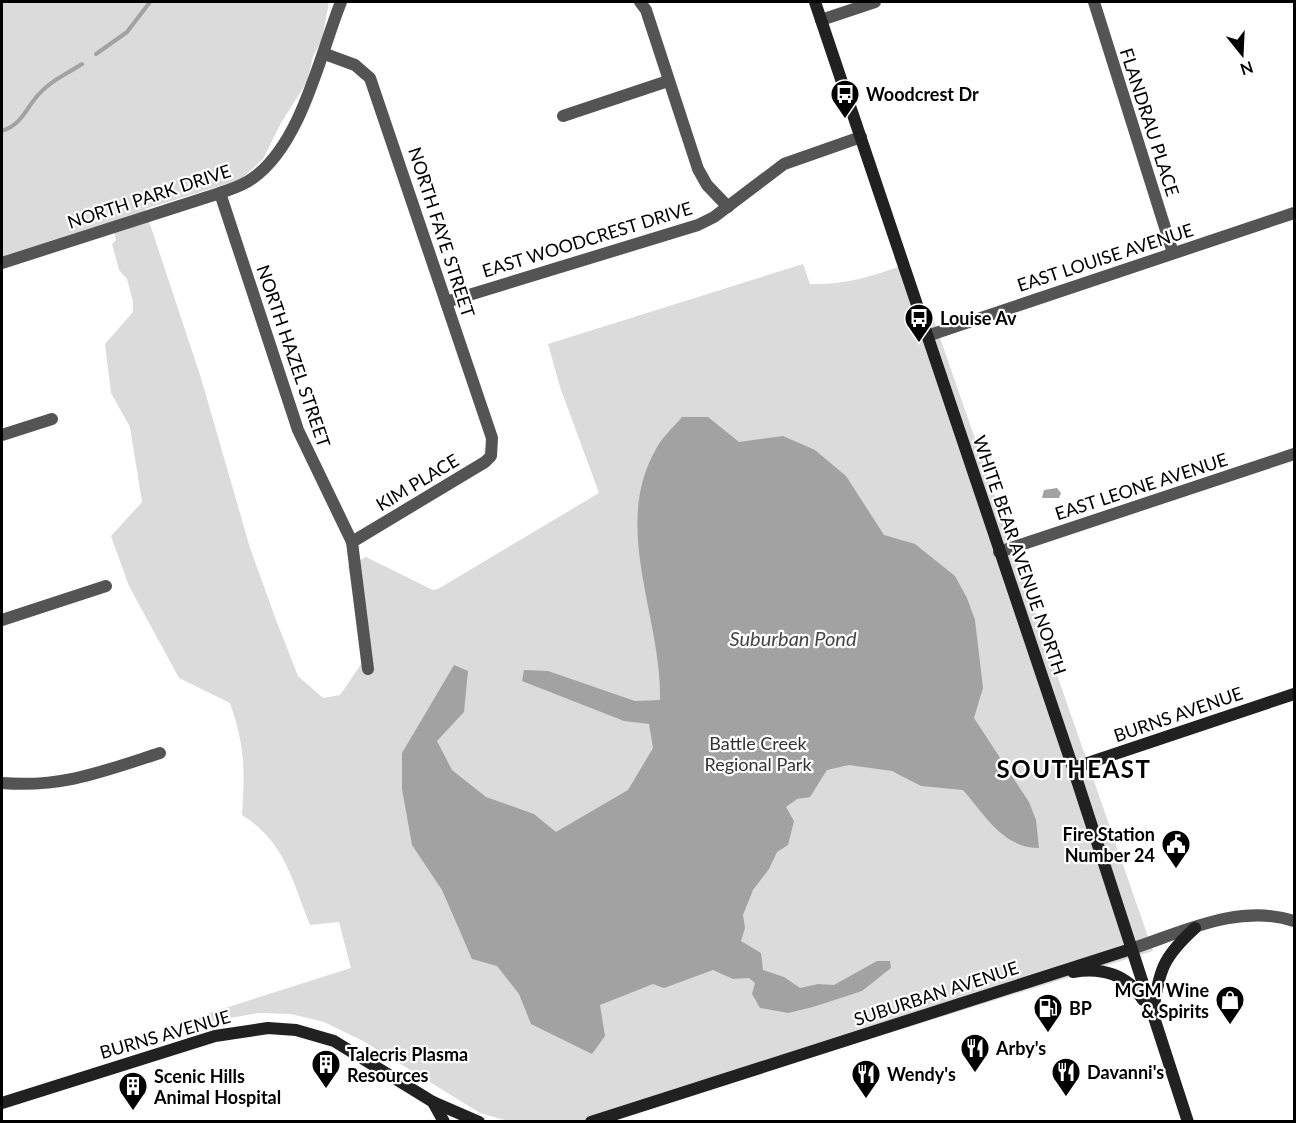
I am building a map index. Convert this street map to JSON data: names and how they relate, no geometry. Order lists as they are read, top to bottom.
{
  "streets": {
    "street": [
      "FLANDRAU PLACE",
      "NORTH PARK DRIVE",
      "NORTH FAYE STREET",
      "EAST WOODCREST DRIVE",
      "EAST LOUISE AVENUE",
      "NORTH HAZEL STREET",
      "KIM PLACE",
      "EAST LEONE AVENUE",
      "WHITE BEAR AVENUE NORTH",
      "BURNS AVENUE",
      "SUBURBAN AVENUE"
    ]
  },
  "crossings": [
    ["FLANDRAU PLACE", "EAST LOUISE AVENUE"],
    ["NORTH PARK DRIVE", "NORTH FAYE STREET"],
    ["NORTH PARK DRIVE", "NORTH HAZEL STREET"],
    ["NORTH FAYE STREET", "EAST WOODCREST DRIVE"],
    ["NORTH FAYE STREET", "KIM PLACE"],
    ["EAST WOODCREST DRIVE", "WHITE BEAR AVENUE NORTH"],
    ["EAST LOUISE AVENUE", "WHITE BEAR AVENUE NORTH"],
    ["NORTH HAZEL STREET", "KIM PLACE"],
    ["EAST LEONE AVENUE", "WHITE BEAR AVENUE NORTH"],
    ["WHITE BEAR AVENUE NORTH", "BURNS AVENUE"],
    ["WHITE BEAR AVENUE NORTH", "SUBURBAN AVENUE"]
  ],
  "districts": ["SOUTHEAST"],
  "water": ["Suburban Pond"],
  "parks": ["Battle Creek Regional Park"],
  "places": {
    "bus stop": ["Woodcrest Dr", "Louise Av"],
    "public building": ["Fire Station Number 24"],
    "shop": ["MGM Wine & Spirits"],
    "fuel station": ["BP"],
    "restaurant": ["Arby's", "Davanni's", "Wendy's"],
    "building": ["Talecris Plasma Resources", "Scenic Hills Animal Hospital"]
  },
  "north": "bottom"
}
